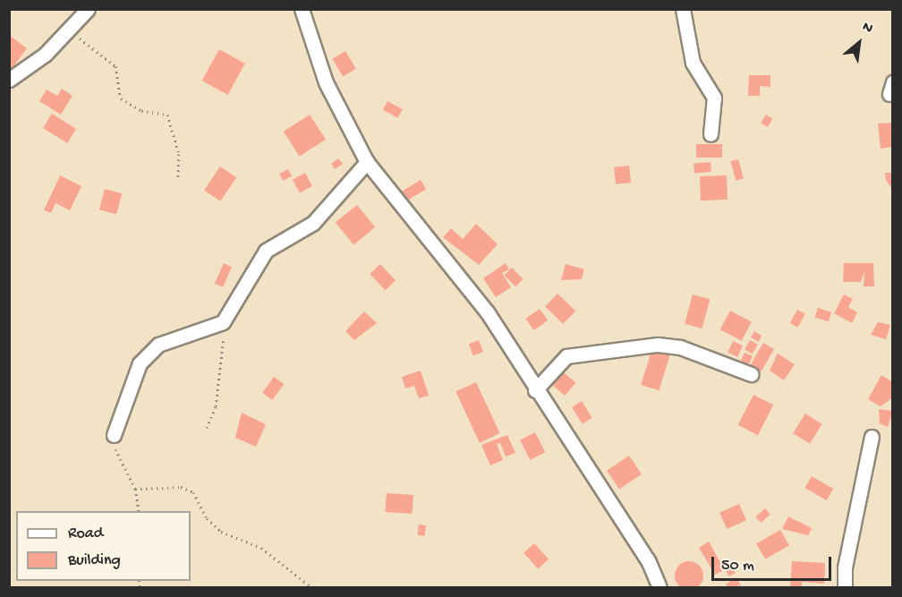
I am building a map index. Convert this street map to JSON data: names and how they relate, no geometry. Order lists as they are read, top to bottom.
{
  "legend": ["Road", "Building"],
  "scale_bar": "50 m",
  "north": "top right"
}
